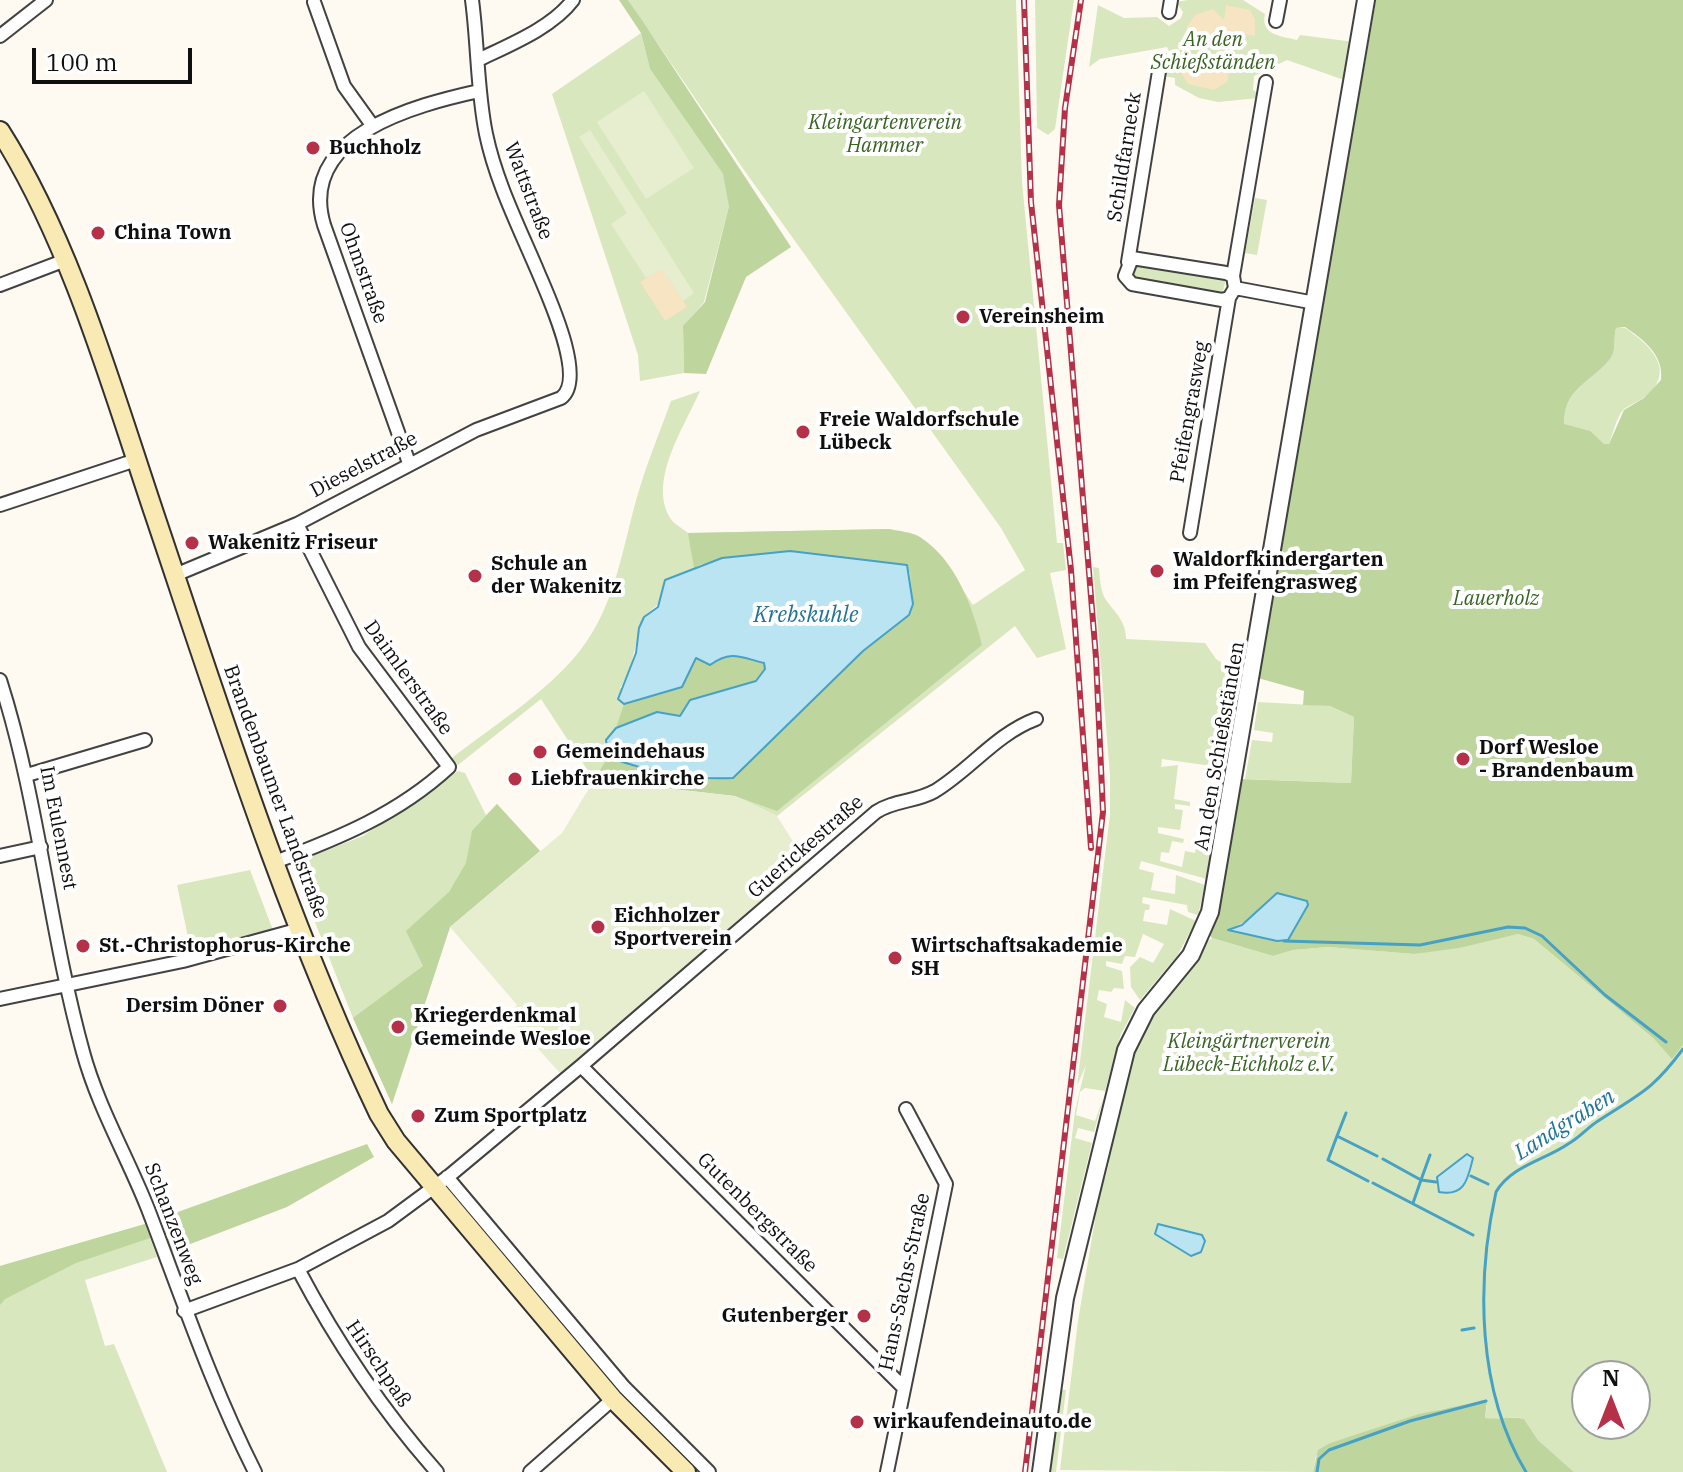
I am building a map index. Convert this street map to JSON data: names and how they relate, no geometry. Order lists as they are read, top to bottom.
{
  "streets": {
    "main road": ["Brandenbaumer Landstraße"],
    "street": [
      "Schildfarneck",
      "Wattstraße",
      "Ohmstraße",
      "Pfeifengrasweg",
      "Dieselstraße",
      "Daimlerstraße",
      "An den Schießständen",
      "Im Eulennest",
      "Guerickestraße",
      "Gutenbergstraße",
      "Schanzenweg",
      "Hans-Sachs-Straße",
      "Hirschpaß"
    ]
  },
  "crossings": [
    ["Wattstraße", "Ohmstraße"],
    ["Wattstraße", "Dieselstraße"],
    ["Ohmstraße", "Dieselstraße"],
    ["Dieselstraße", "Daimlerstraße"],
    ["Dieselstraße", "Brandenbaumer Landstraße"],
    ["Daimlerstraße", "Brandenbaumer Landstraße"],
    ["Brandenbaumer Landstraße", "Guerickestraße"],
    ["Im Eulennest", "Schanzenweg"],
    ["Guerickestraße", "Gutenbergstraße"],
    ["Guerickestraße", "Schanzenweg"],
    ["Guerickestraße", "Hirschpaß"],
    ["Gutenbergstraße", "Hans-Sachs-Straße"]
  ],
  "water": ["Krebskuhle", "Landgraben"],
  "parks": [
    "An den Schießständen",
    "Kleingartenverein Hammer",
    "Lauerholz",
    "Kleingärtnerverein Lübeck-Eichholz e.V."
  ],
  "places": [
    "Buchholz",
    "China Town",
    "Vereinsheim",
    "Freie Waldorfschule Lübeck",
    "Wakenitz Friseur",
    "Waldorfkindergarten im Pfeifengrasweg",
    "Schule an der Wakenitz",
    "Gemeindehaus",
    "Dorf Wesloe - Brandenbaum",
    "Liebfrauenkirche",
    "Eichholzer Sportverein",
    "St.-Christophorus-Kirche",
    "Wirtschaftsakademie SH",
    "Dersim Döner",
    "Kriegerdenkmal Gemeinde Wesloe",
    "Zum Sportplatz",
    "Gutenberger",
    "wirkaufendeinauto.de"
  ],
  "scale_bar": "100 m",
  "north": "top"
}
